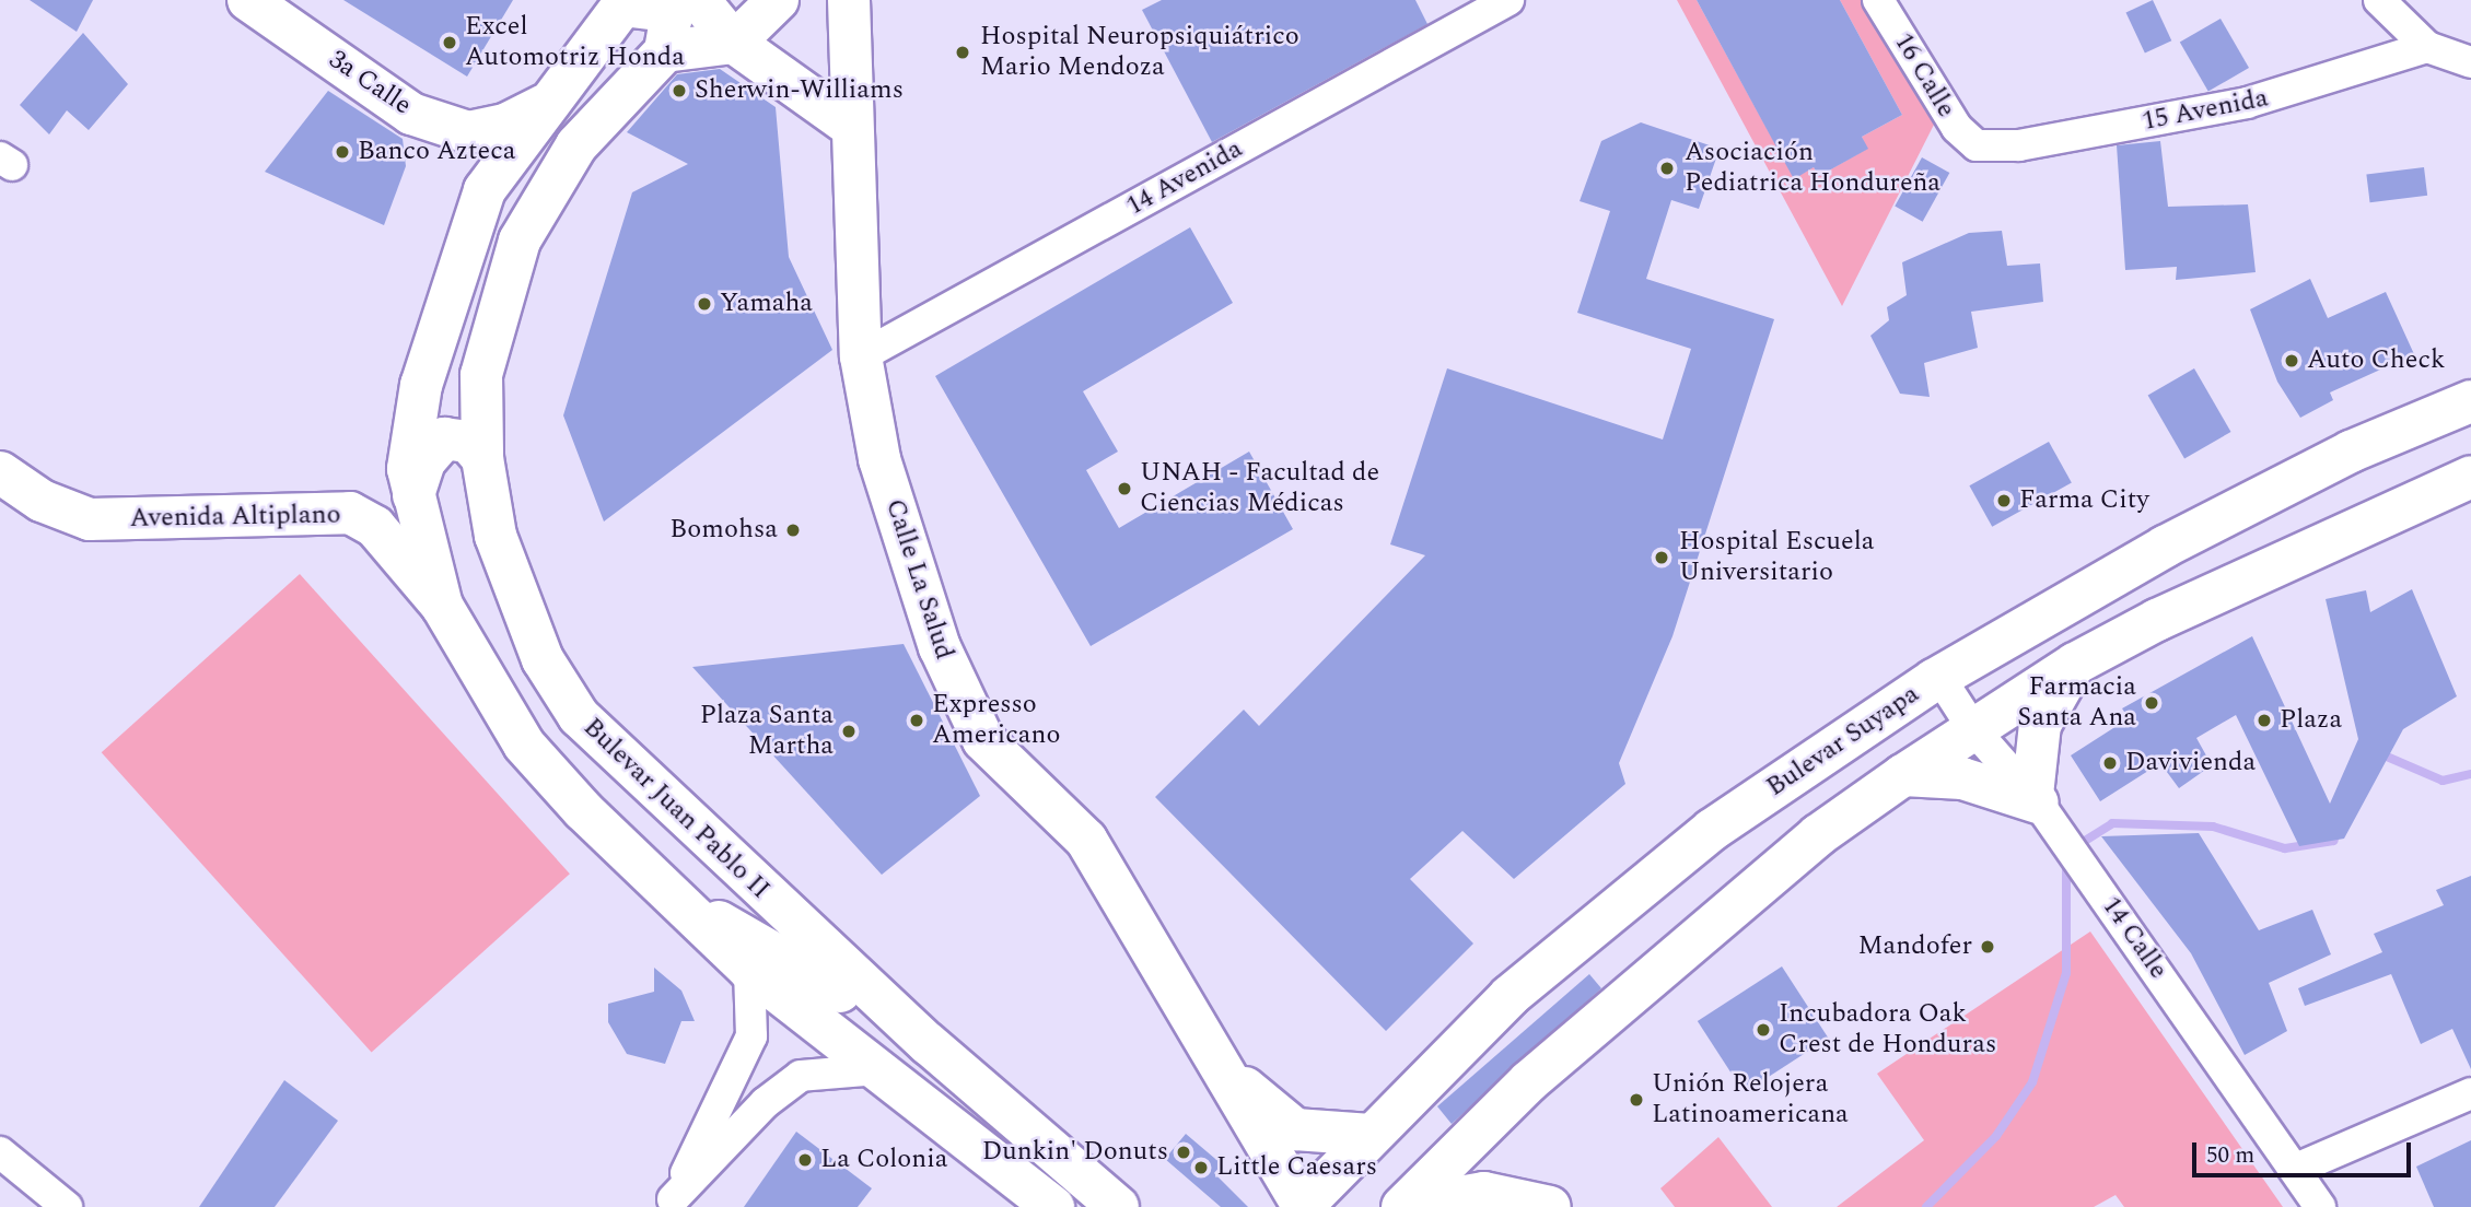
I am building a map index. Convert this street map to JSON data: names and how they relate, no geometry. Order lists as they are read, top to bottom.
{
  "streets": {
    "main road": [
      "3a Calle",
      "Avenida Altiplano",
      "Calle La Salud",
      "Bulevar Suyapa",
      "Bulevar Juan Pablo II"
    ],
    "street": [
      "16 Calle",
      "15 Avenida",
      "14 Avenida",
      "14 Calle"
    ]
  },
  "crossings": [
    ["16 Calle", "15 Avenida"],
    ["14 Avenida", "Calle La Salud"],
    ["Calle La Salud", "Bulevar Suyapa"],
    ["Bulevar Suyapa", "14 Calle"]
  ],
  "places": [
    "Excel Automotriz Honda",
    "Hospital Neuropsiquiátrico Mario Mendoza",
    "Sherwin-Williams",
    "Banco Azteca",
    "Asociación Pediatrica Hondureña",
    "Yamaha",
    "Auto Check",
    "UNAH - Facultad de Ciencias Médicas",
    "Farma City",
    "Bomohsa",
    "Hospital Escuela Universitario",
    "Farmacia Santa Ana",
    "Expresso Americano",
    "Plaza",
    "Plaza Santa Martha",
    "Davivienda",
    "Mandofer",
    "Incubadora Oak Crest de Honduras",
    "Unión Relojera Latinoamericana",
    "Dunkin' Donuts",
    "La Colonia",
    "Little Caesars"
  ],
  "scale_bar": "50 m"
}
